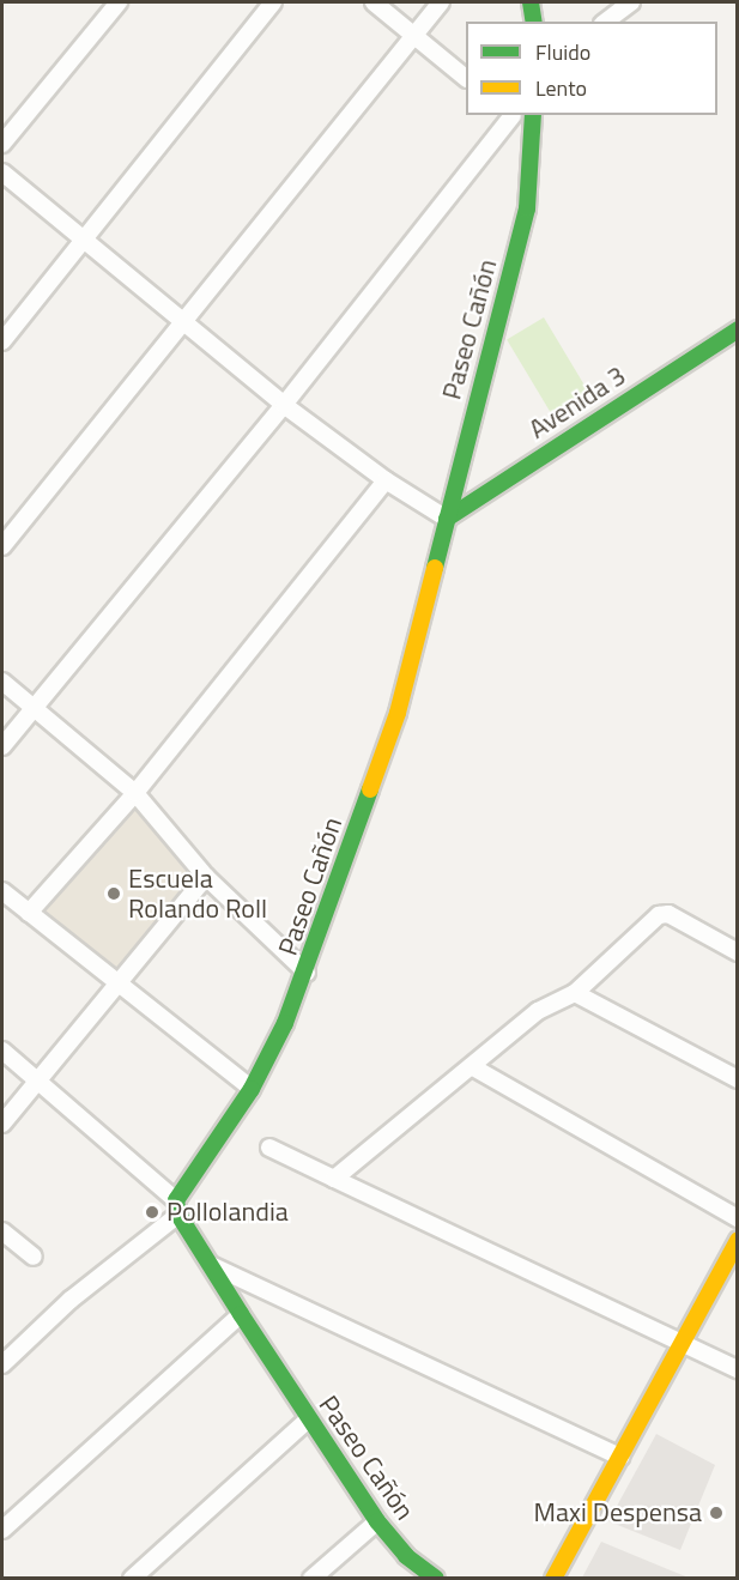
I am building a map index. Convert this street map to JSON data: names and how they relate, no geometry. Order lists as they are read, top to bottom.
{
  "streets": {
    "street": ["Paseo Cañón", "Avenida 3"]
  },
  "crossings": [
    ["Paseo Cañón", "Avenida 3"]
  ],
  "places": ["Escuela Rolando Roll", "Pollolandia", "Maxi Despensa"],
  "legend": ["Fluido", "Lento"]
}
